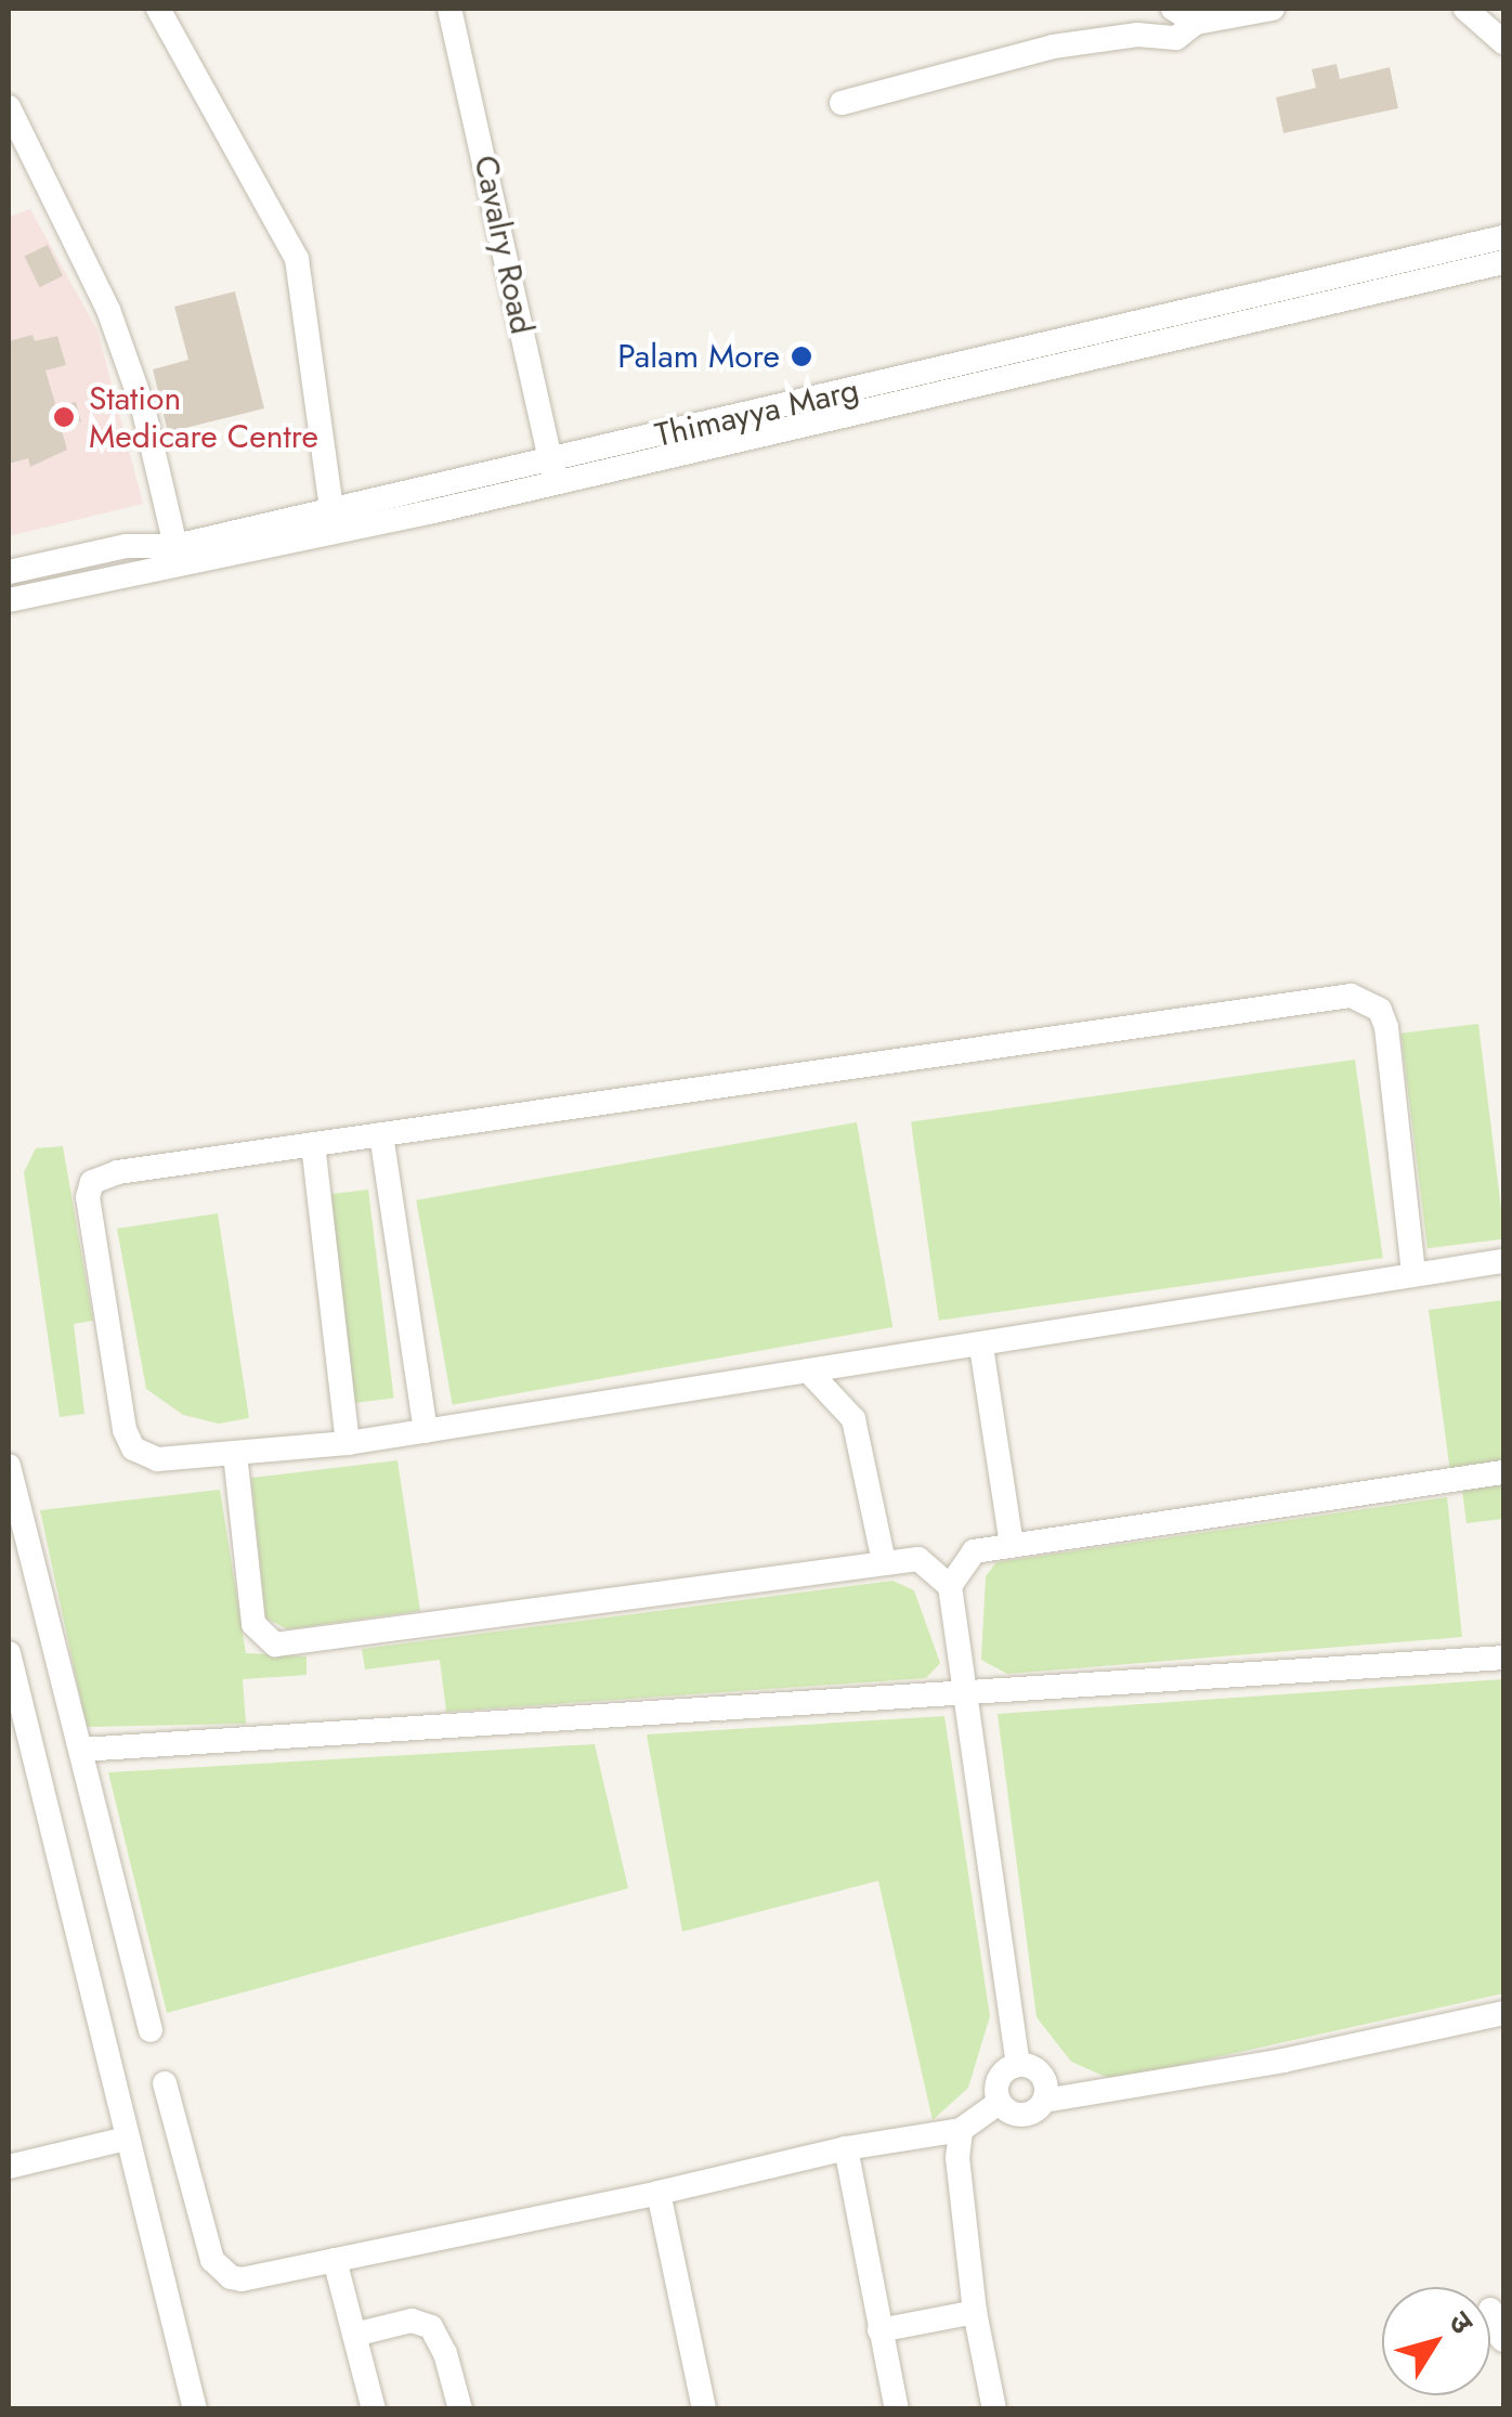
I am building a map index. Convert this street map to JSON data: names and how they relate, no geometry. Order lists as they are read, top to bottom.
{
  "streets": {
    "street": ["Cavalry Road", "Thimayya Marg"]
  },
  "crossings": [
    ["Cavalry Road", "Thimayya Marg"]
  ],
  "places": ["Palam More", "Station Medicare Centre"],
  "north": "top right"
}
